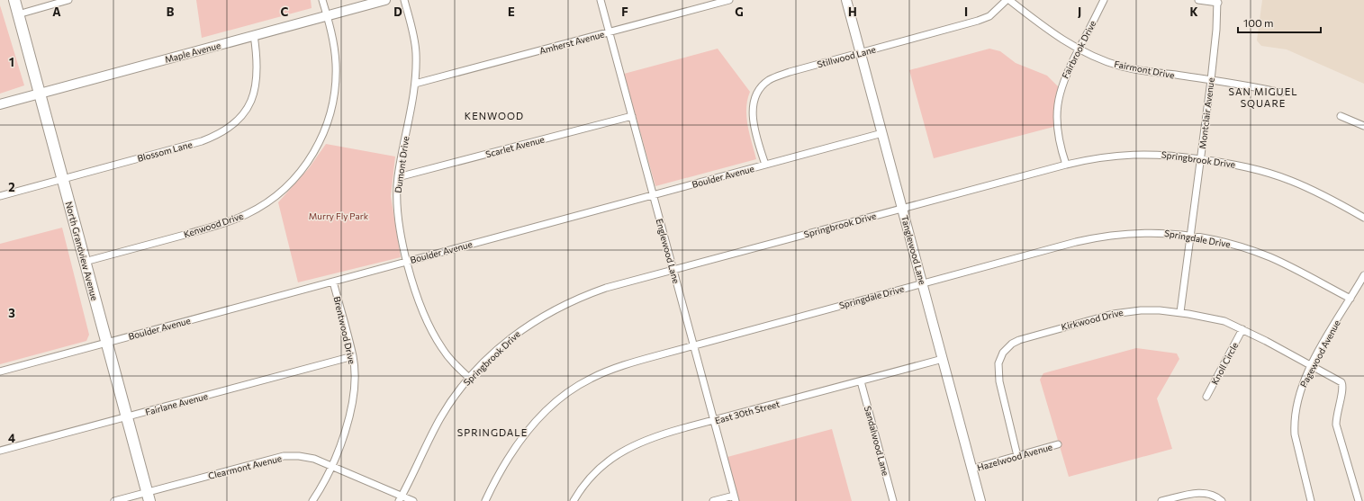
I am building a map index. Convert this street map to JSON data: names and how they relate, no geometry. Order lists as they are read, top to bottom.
{
  "streets": {
    "main road": ["Maple Avenue", "Tanglewood Lane", "North Grandview Avenue"],
    "street": [
      "Amherst Avenue",
      "Fairbrook Drive",
      "Stillwood Lane",
      "Fairmont Drive",
      "Montclair Avenue",
      "Scarlet Avenue",
      "Blossom Lane",
      "Springbrook Drive",
      "Dumont Drive",
      "Boulder Avenue",
      "Kenwood Drive",
      "Springdale Drive",
      "Englewood Lane",
      "Kirkwood Drive",
      "Brentwood Drive",
      "Pagewood Avenue",
      "Knoll Circle",
      "Fairlane Avenue",
      "East 30th Street",
      "Sandalwood Lane",
      "Hazelwood Avenue",
      "Clearmont Avenue"
    ]
  },
  "crossings": [
    ["Amherst Avenue", "Dumont Drive"],
    ["Amherst Avenue", "Englewood Lane"],
    ["Fairbrook Drive", "Fairmont Drive"],
    ["Fairbrook Drive", "Springbrook Drive"],
    ["Maple Avenue", "Blossom Lane"],
    ["Maple Avenue", "Kenwood Drive"],
    ["Maple Avenue", "North Grandview Avenue"],
    ["Stillwood Lane", "Fairmont Drive"],
    ["Stillwood Lane", "Boulder Avenue"],
    ["Stillwood Lane", "Tanglewood Lane"],
    ["Fairmont Drive", "Montclair Avenue"],
    ["Montclair Avenue", "Springbrook Drive"],
    ["Montclair Avenue", "Springdale Drive"],
    ["Montclair Avenue", "Kirkwood Drive"],
    ["Scarlet Avenue", "Dumont Drive"],
    ["Scarlet Avenue", "Englewood Lane"],
    ["Blossom Lane", "North Grandview Avenue"],
    ["Springbrook Drive", "Dumont Drive"],
    ["Springbrook Drive", "Tanglewood Lane"],
    ["Springbrook Drive", "Englewood Lane"],
    ["Springbrook Drive", "Clearmont Avenue"],
    ["Dumont Drive", "Boulder Avenue"],
    ["Boulder Avenue", "Tanglewood Lane"],
    ["Boulder Avenue", "North Grandview Avenue"],
    ["Boulder Avenue", "Englewood Lane"],
    ["Boulder Avenue", "Brentwood Drive"],
    ["Kenwood Drive", "North Grandview Avenue"],
    ["Springdale Drive", "Tanglewood Lane"],
    ["Springdale Drive", "Englewood Lane"],
    ["Springdale Drive", "Pagewood Avenue"],
    ["Tanglewood Lane", "East 30th Street"],
    ["Tanglewood Lane", "Hazelwood Avenue"],
    ["North Grandview Avenue", "Fairlane Avenue"],
    ["North Grandview Avenue", "Clearmont Avenue"],
    ["Englewood Lane", "East 30th Street"],
    ["Kirkwood Drive", "Pagewood Avenue"],
    ["Kirkwood Drive", "Knoll Circle"],
    ["Kirkwood Drive", "Hazelwood Avenue"],
    ["Brentwood Drive", "Fairlane Avenue"],
    ["Brentwood Drive", "Clearmont Avenue"],
    ["East 30th Street", "Sandalwood Lane"]
  ],
  "districts": ["SAN MIGUEL SQUARE", "KENWOOD", "SPRINGDALE"],
  "parks": ["Murry Fly Park"],
  "scale_bar": "100 m",
  "grid": {
    "columns": [
      "A",
      "B",
      "C",
      "D",
      "E",
      "F",
      "G",
      "H",
      "I",
      "J",
      "K"
    ],
    "rows": [
      "1",
      "2",
      "3",
      "4"
    ]
  }
}
